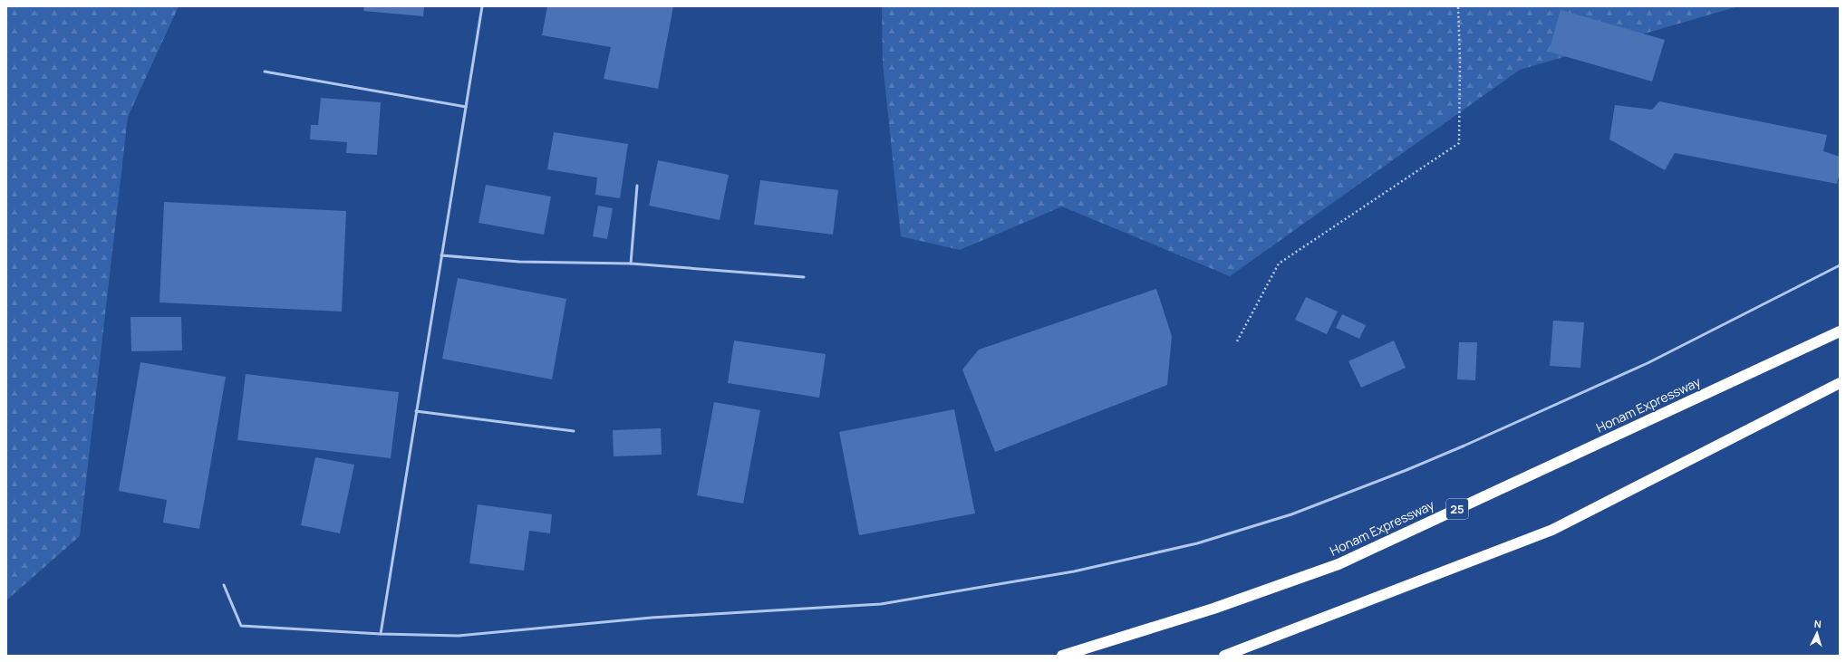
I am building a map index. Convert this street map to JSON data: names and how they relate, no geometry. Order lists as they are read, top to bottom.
{
  "streets": {
    "highway": ["Honam Expressway", "25"]
  },
  "north": "top"
}
